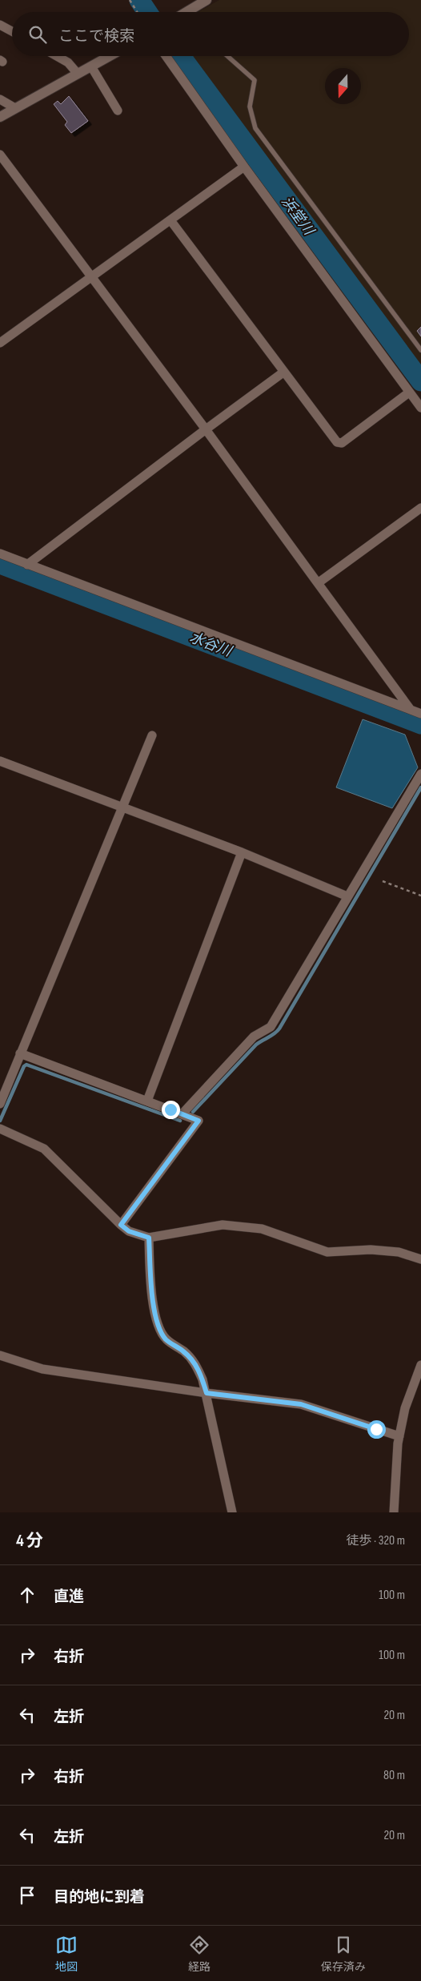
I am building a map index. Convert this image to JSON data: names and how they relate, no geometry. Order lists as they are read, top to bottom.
{
  "water": ["浜堂川", "水谷川"],
  "north": "bottom",
  "page": {
    "search": "ここで検索",
    "heading": ["4 分", "徒歩 · 320 m"],
    "list": [
      ["直進", "100 m"],
      ["右折", "100 m"],
      ["左折", "20 m"],
      ["右折", "80 m"],
      ["左折", "20 m"],
      "目的地に到着"
    ],
    "nav": ["地図", "経路", "保存済み"]
  }
}
